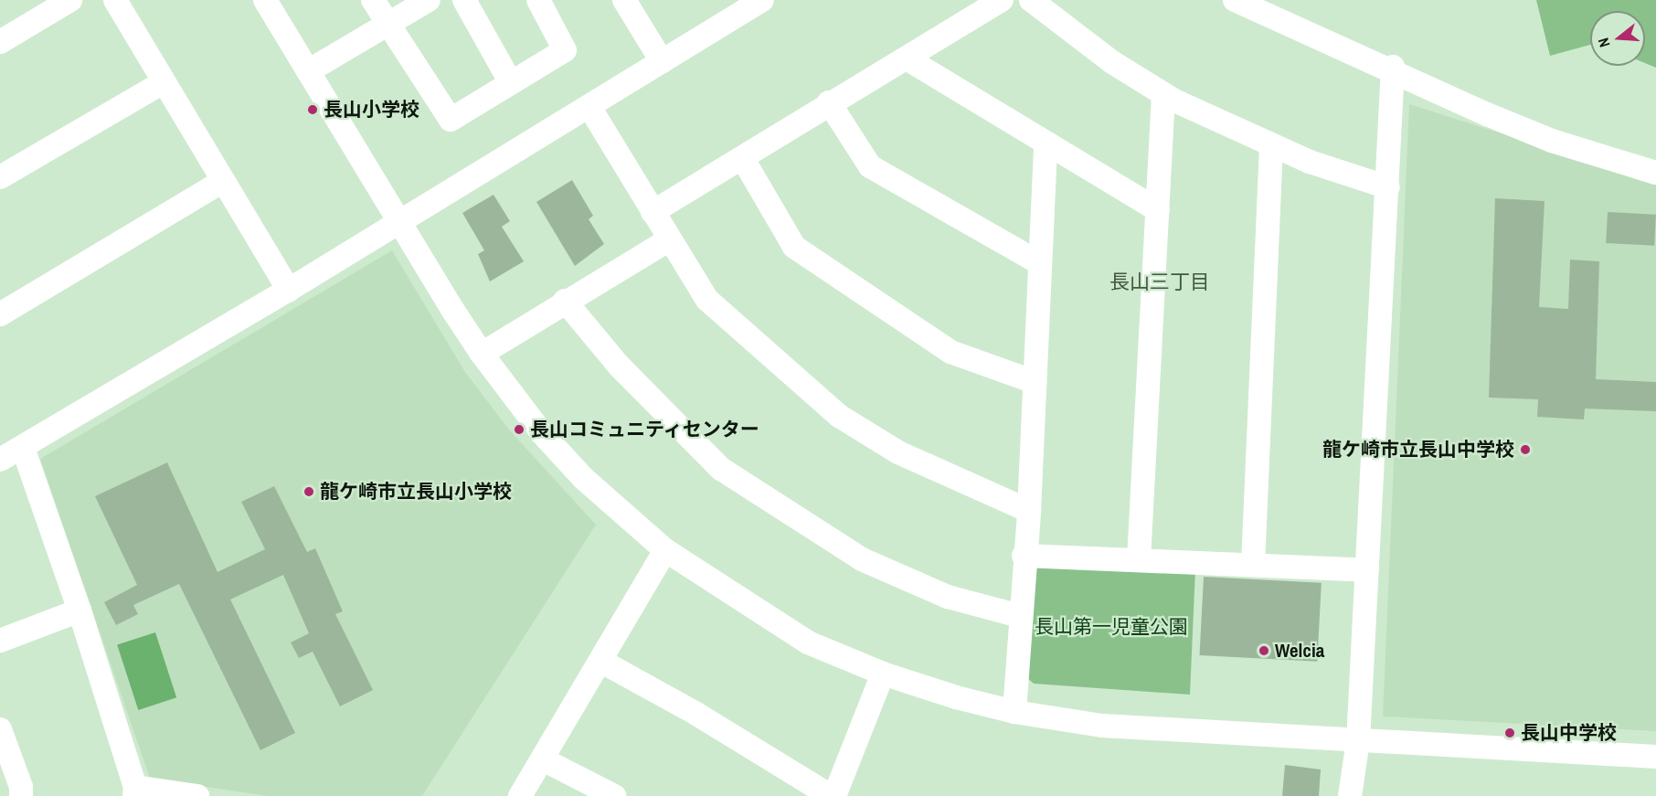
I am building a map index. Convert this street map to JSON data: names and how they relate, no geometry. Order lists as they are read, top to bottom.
{
  "districts": ["長山三丁目"],
  "parks": ["長山第一児童公園"],
  "places": [
    "長山小学校",
    "長山コミュニティセンター",
    "龍ケ崎市立長山中学校",
    "龍ケ崎市立長山小学校",
    "Welcia",
    "長山中学校"
  ],
  "north": "left"
}
